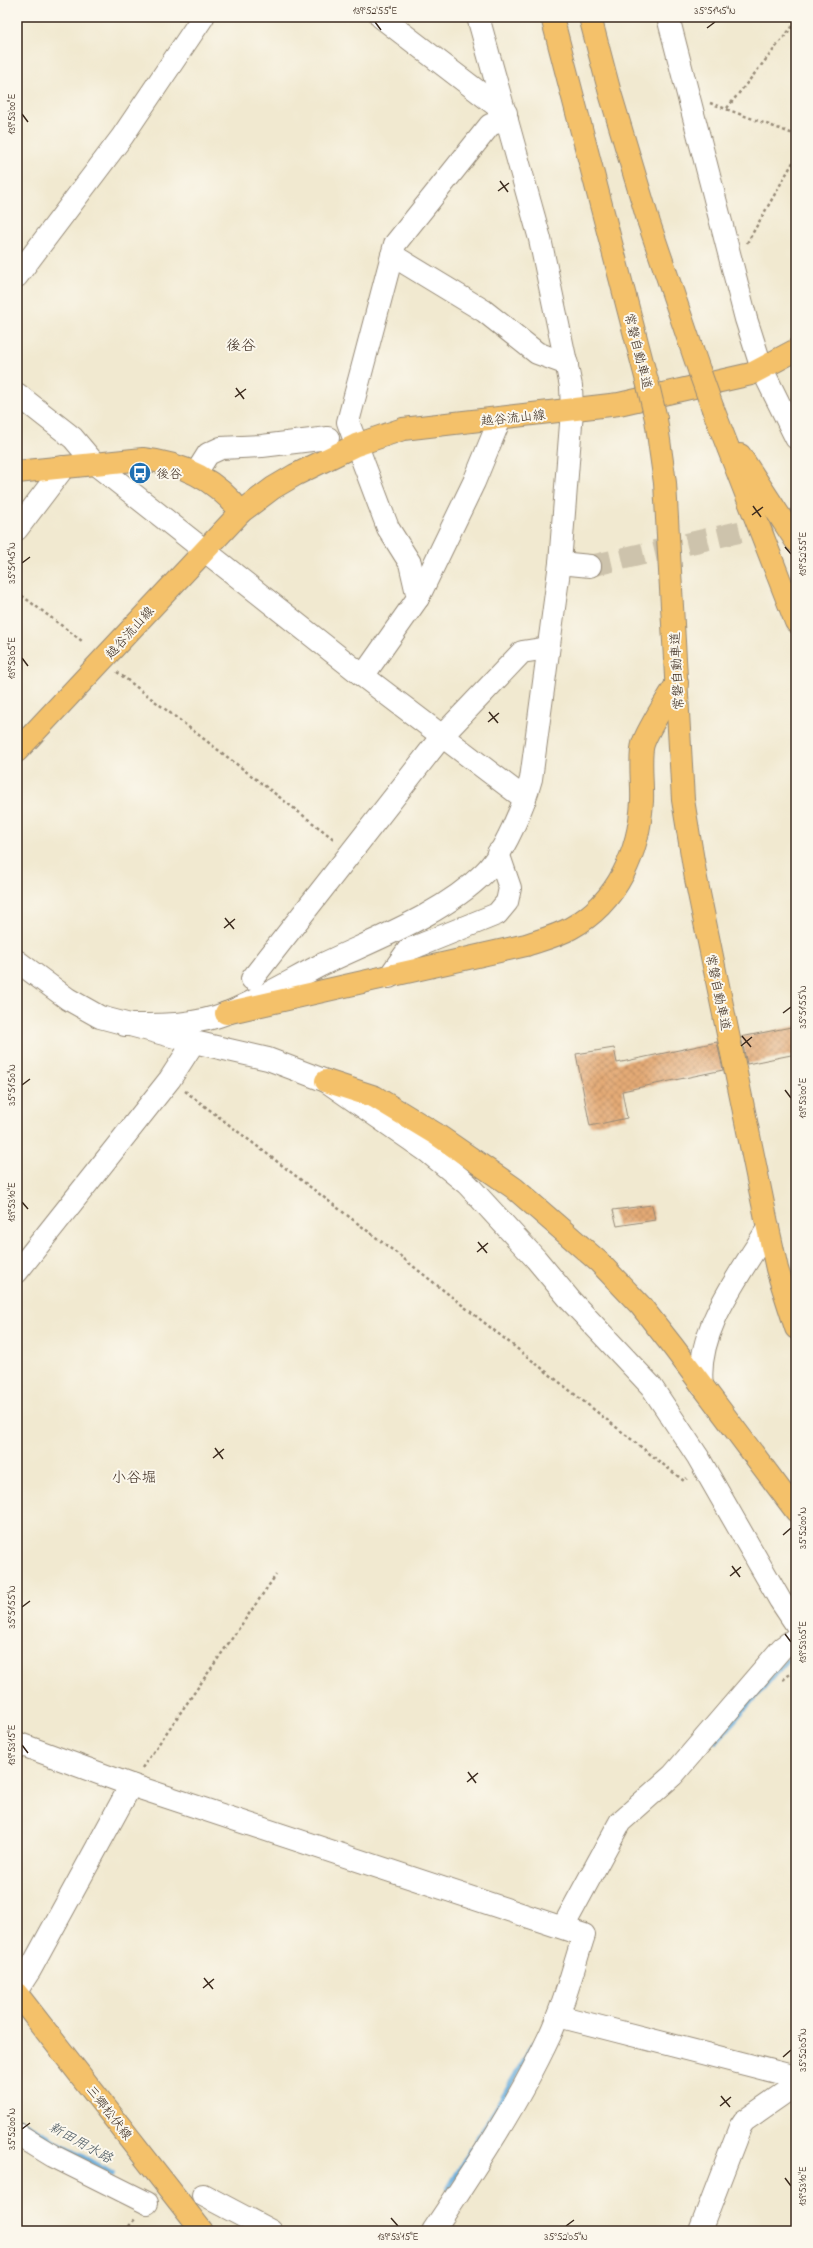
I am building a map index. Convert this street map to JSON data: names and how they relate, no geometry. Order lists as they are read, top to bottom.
{
  "streets": {
    "main road": ["常磐自動車道", "越谷流山線", "三郷松伏線"]
  },
  "districts": ["後谷", "小谷堀"],
  "water": ["新田用水路"],
  "places": {
    "bus stop": ["後谷"]
  },
  "coordinates": [
    "139°52'55\"E",
    "35°51'45\"N",
    "139°53'00\"E",
    "139°53'05\"E",
    "35°51'55\"N",
    "35°51'50\"N",
    "139°53'10\"E",
    "35°52'00\"N",
    "139°53'15\"E",
    "35°52'05\"N"
  ]
}
